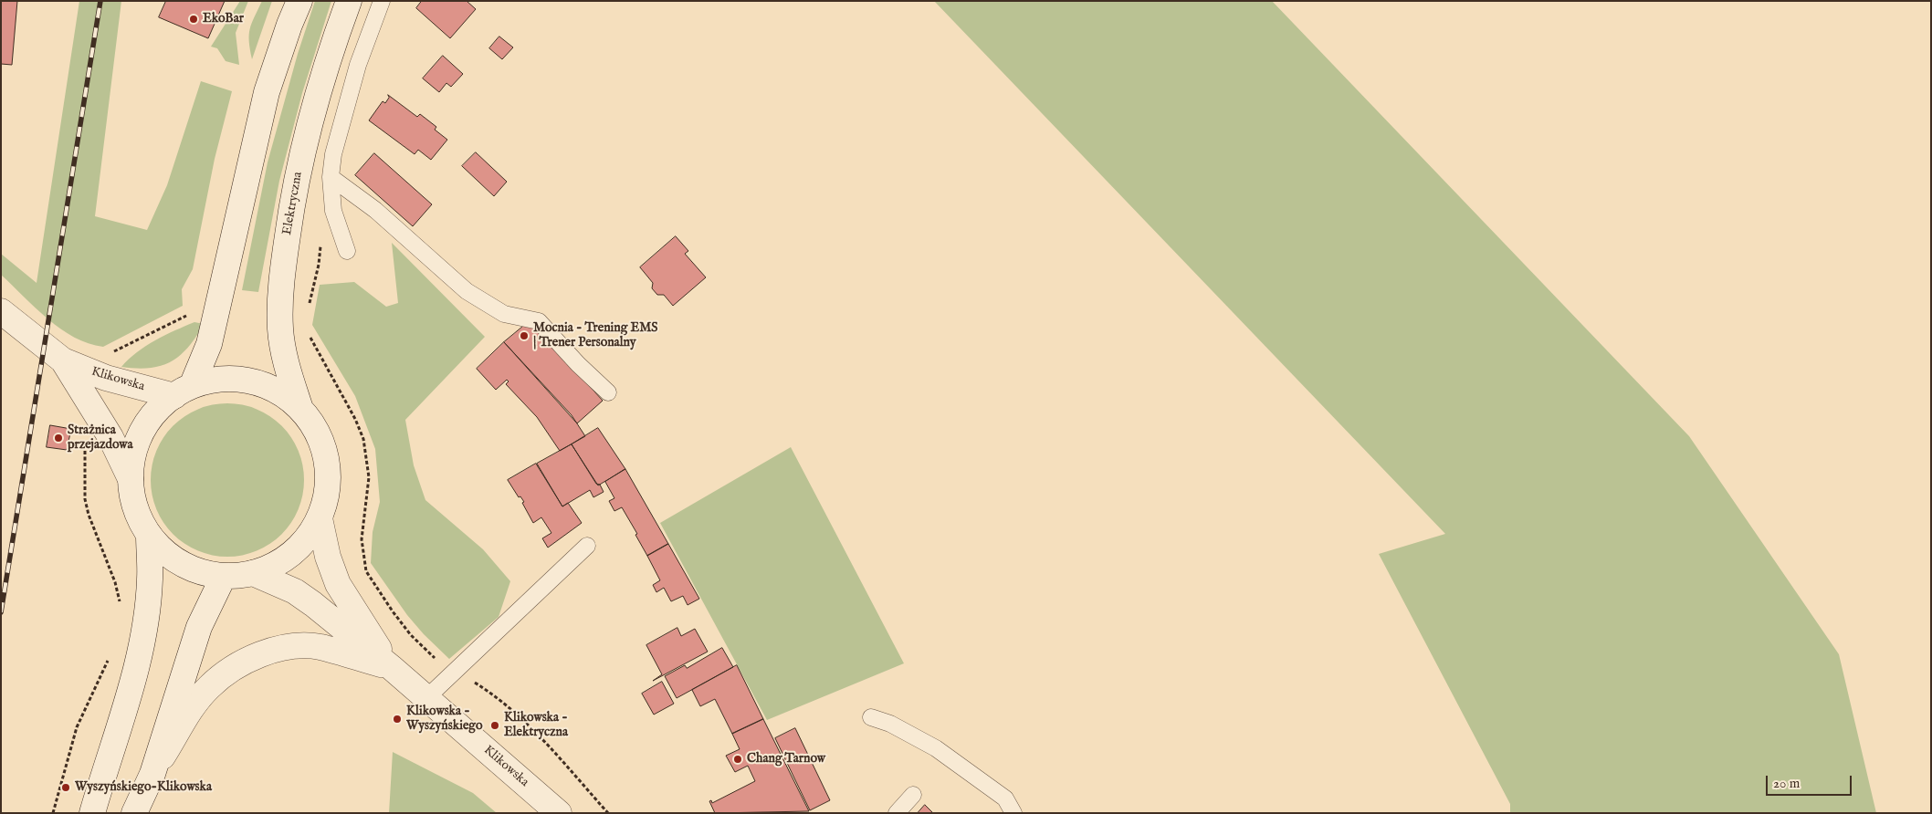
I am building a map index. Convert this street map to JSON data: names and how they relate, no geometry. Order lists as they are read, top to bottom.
{
  "streets": {
    "main road": ["Elektryczna", "Klikowska"]
  },
  "places": [
    "EkoBar",
    "Mocnia - Trening EMS | Trener Personalny",
    "Strażnica przejazdowa",
    "Klikowska - Wyszyńskiego",
    "Klikowska - Elektryczna",
    "Chang Tarnow",
    "Wyszyńskiego-Klikowska"
  ],
  "scale_bar": "20 m"
}
